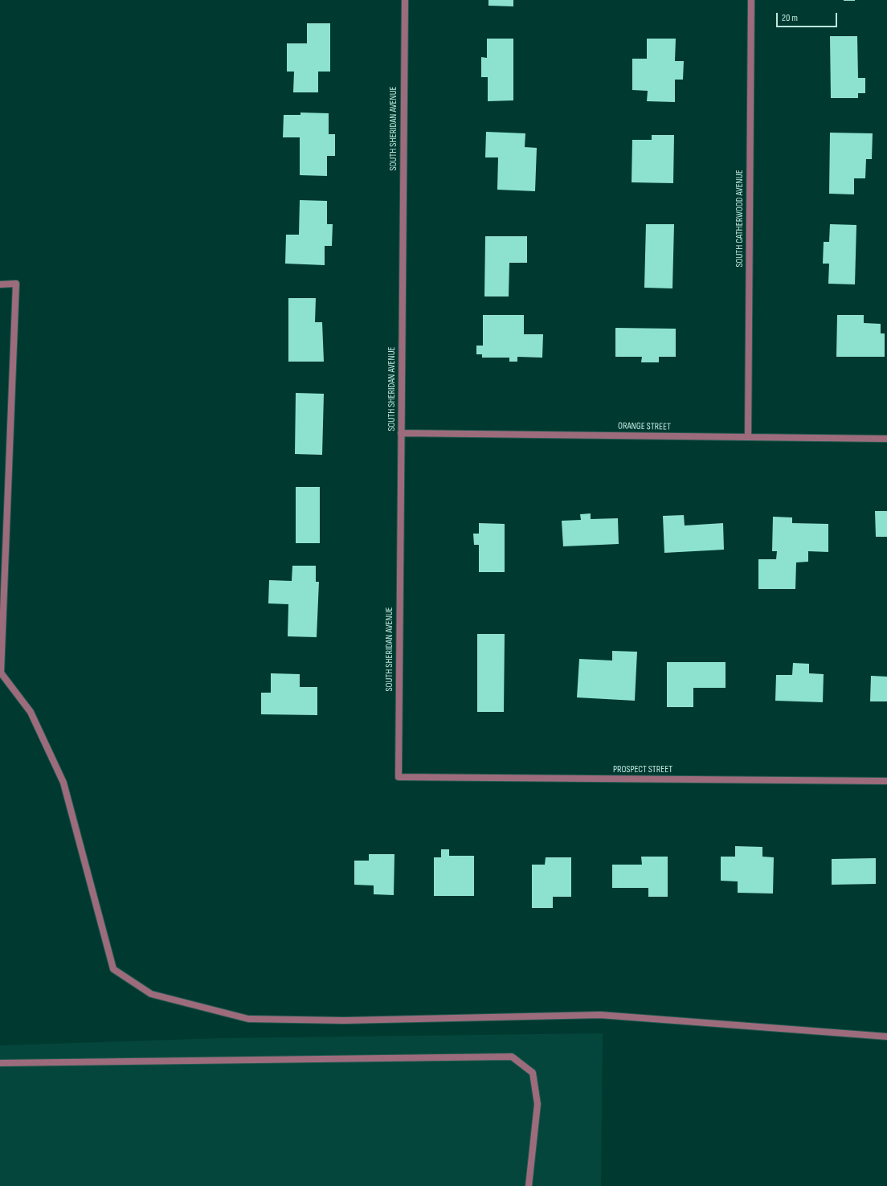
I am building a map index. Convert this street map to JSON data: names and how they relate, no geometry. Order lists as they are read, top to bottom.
{
  "streets": {
    "street": [
      "SOUTH SHERIDAN AVENUE",
      "SOUTH CATHERWOOD AVENUE",
      "ORANGE STREET",
      "PROSPECT STREET"
    ]
  },
  "crossings": [
    ["SOUTH SHERIDAN AVENUE", "ORANGE STREET"],
    ["SOUTH SHERIDAN AVENUE", "PROSPECT STREET"],
    ["SOUTH CATHERWOOD AVENUE", "ORANGE STREET"]
  ],
  "scale_bar": "20 m"
}
